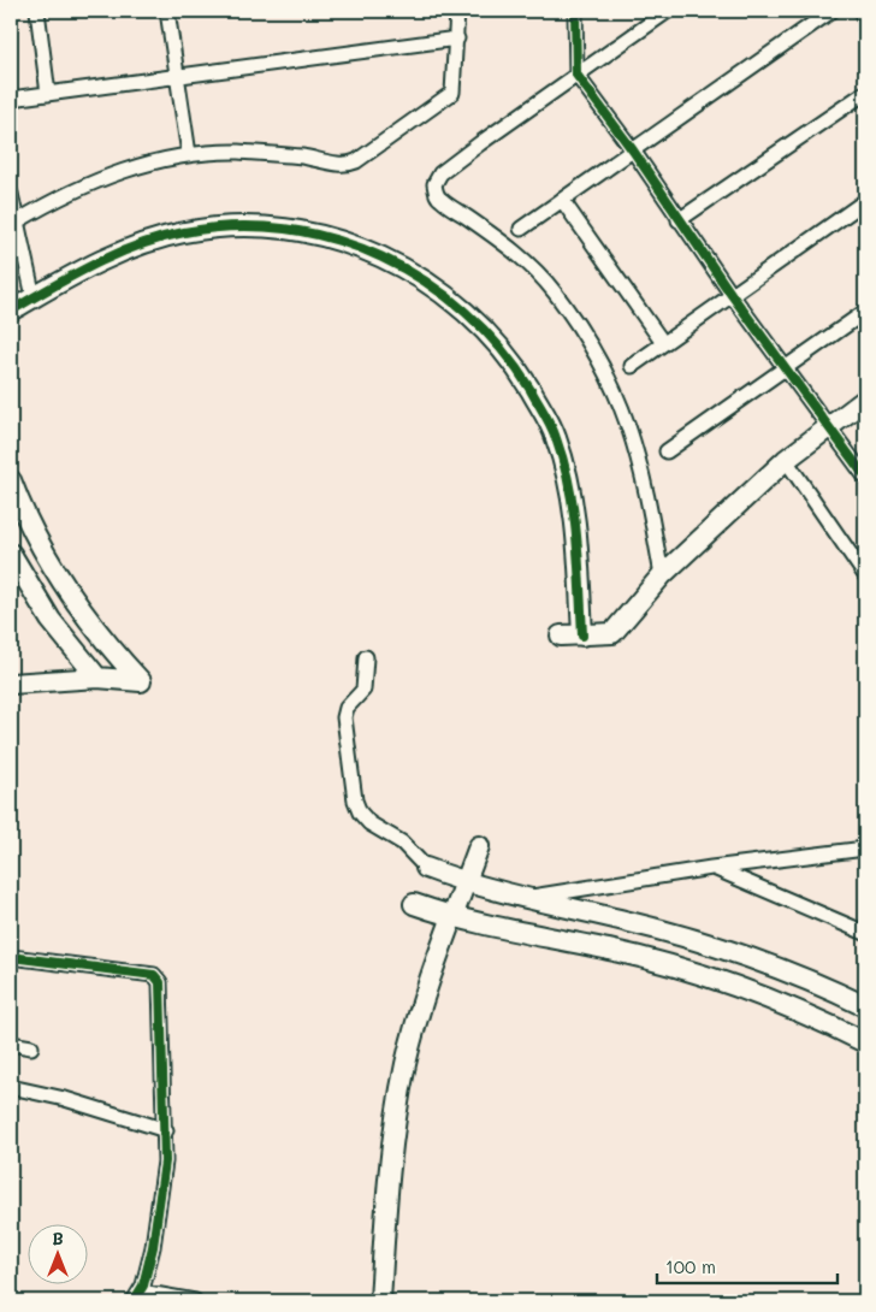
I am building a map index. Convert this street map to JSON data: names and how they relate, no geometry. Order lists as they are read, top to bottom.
{
  "scale_bar": "100 m",
  "north": "top"
}
